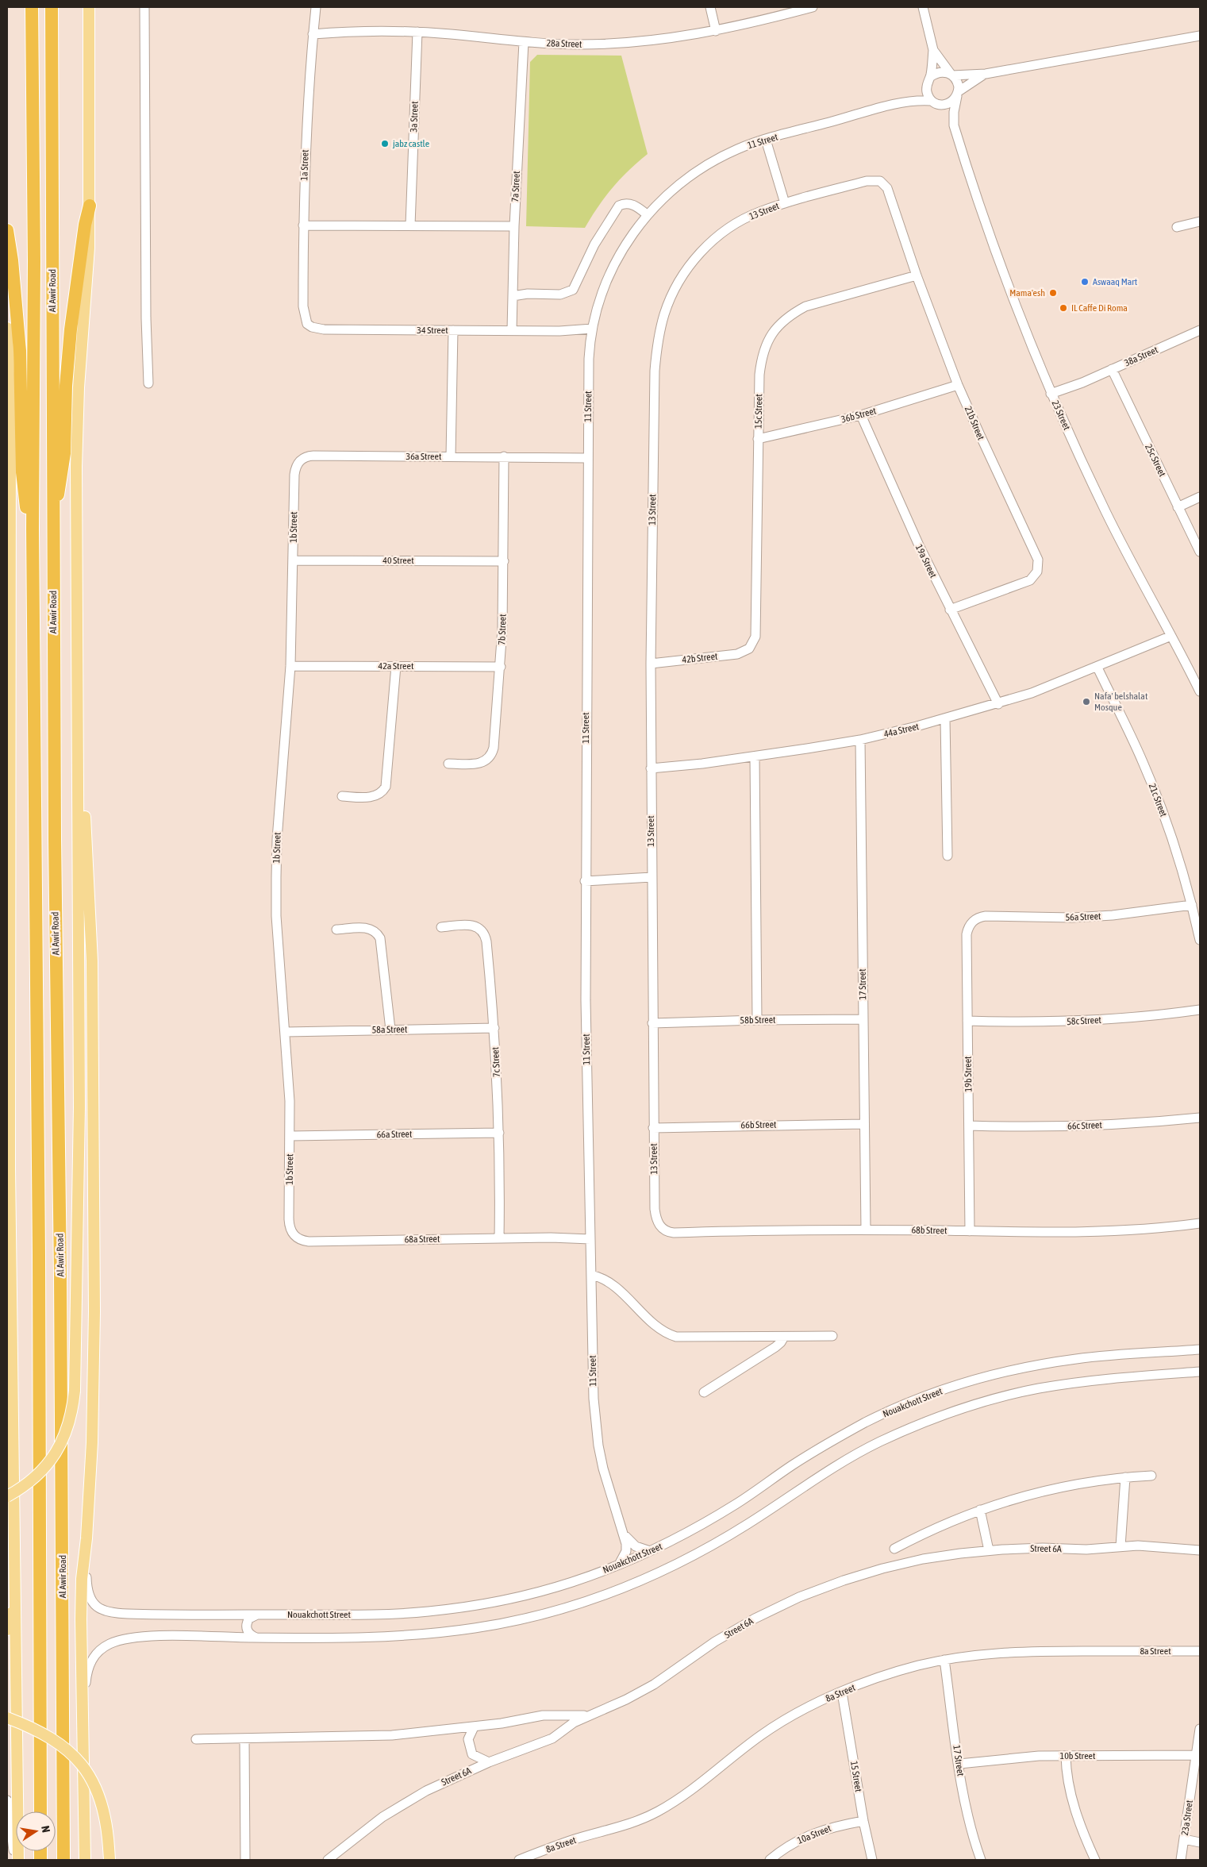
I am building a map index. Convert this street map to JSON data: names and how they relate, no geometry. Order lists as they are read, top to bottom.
{
  "streets": {
    "highway": ["Al Awir Road"],
    "street": [
      "28a Street",
      "3a Street",
      "11 Street",
      "1a Street",
      "7a Street",
      "13 Street",
      "34 Street",
      "38a Street",
      "15c Street",
      "36b Street",
      "23 Street",
      "21b Street",
      "36a Street",
      "25c Street",
      "1b Street",
      "40 Street",
      "19a Street",
      "7b Street",
      "42b Street",
      "42a Street",
      "44a Street",
      "21c Street",
      "56a Street",
      "17 Street",
      "58b Street",
      "58c Street",
      "58a Street",
      "7c Street",
      "19b Street",
      "66b Street",
      "66c Street",
      "66a Street",
      "68b Street",
      "68a Street",
      "Nouakchott Street",
      "Street 6A",
      "8a Street",
      "10b Street",
      "15 Street",
      "23a Street",
      "10a Street"
    ]
  },
  "crossings": [
    ["28a Street", "3a Street"],
    ["28a Street", "1a Street"],
    ["28a Street", "7a Street"],
    ["11 Street", "13 Street"],
    ["11 Street", "34 Street"],
    ["11 Street", "23 Street"],
    ["11 Street", "36a Street"],
    ["11 Street", "68a Street"],
    ["11 Street", "Nouakchott Street"],
    ["1a Street", "34 Street"],
    ["7a Street", "34 Street"],
    ["13 Street", "21b Street"],
    ["13 Street", "42b Street"],
    ["13 Street", "44a Street"],
    ["13 Street", "58b Street"],
    ["13 Street", "66b Street"],
    ["13 Street", "68b Street"],
    ["38a Street", "23 Street"],
    ["38a Street", "25c Street"],
    ["15c Street", "36b Street"],
    ["15c Street", "21b Street"],
    ["15c Street", "42b Street"],
    ["36b Street", "21b Street"],
    ["36b Street", "19a Street"],
    ["23 Street", "44a Street"],
    ["21b Street", "19a Street"],
    ["36a Street", "1b Street"],
    ["36a Street", "7b Street"],
    ["1b Street", "40 Street"],
    ["1b Street", "42a Street"],
    ["1b Street", "58a Street"],
    ["1b Street", "66a Street"],
    ["1b Street", "68a Street"],
    ["40 Street", "7b Street"],
    ["19a Street", "44a Street"],
    ["7b Street", "42a Street"],
    ["44a Street", "21c Street"],
    ["44a Street", "17 Street"],
    ["21c Street", "56a Street"],
    ["56a Street", "19b Street"],
    ["17 Street", "58b Street"],
    ["17 Street", "66b Street"],
    ["17 Street", "68b Street"],
    ["17 Street", "8a Street"],
    ["17 Street", "10b Street"],
    ["58c Street", "19b Street"],
    ["58a Street", "7c Street"],
    ["7c Street", "66a Street"],
    ["7c Street", "68a Street"],
    ["19b Street", "66c Street"],
    ["19b Street", "68b Street"],
    ["8a Street", "15 Street"],
    ["10b Street", "23a Street"],
    ["15 Street", "10a Street"]
  ],
  "places": [
    "jabz castle",
    "Aswaaq Mart",
    "Mama'esh",
    "IL Caffe Di Roma",
    "Nafa' belshalat Mosque"
  ],
  "north": "right"
}
